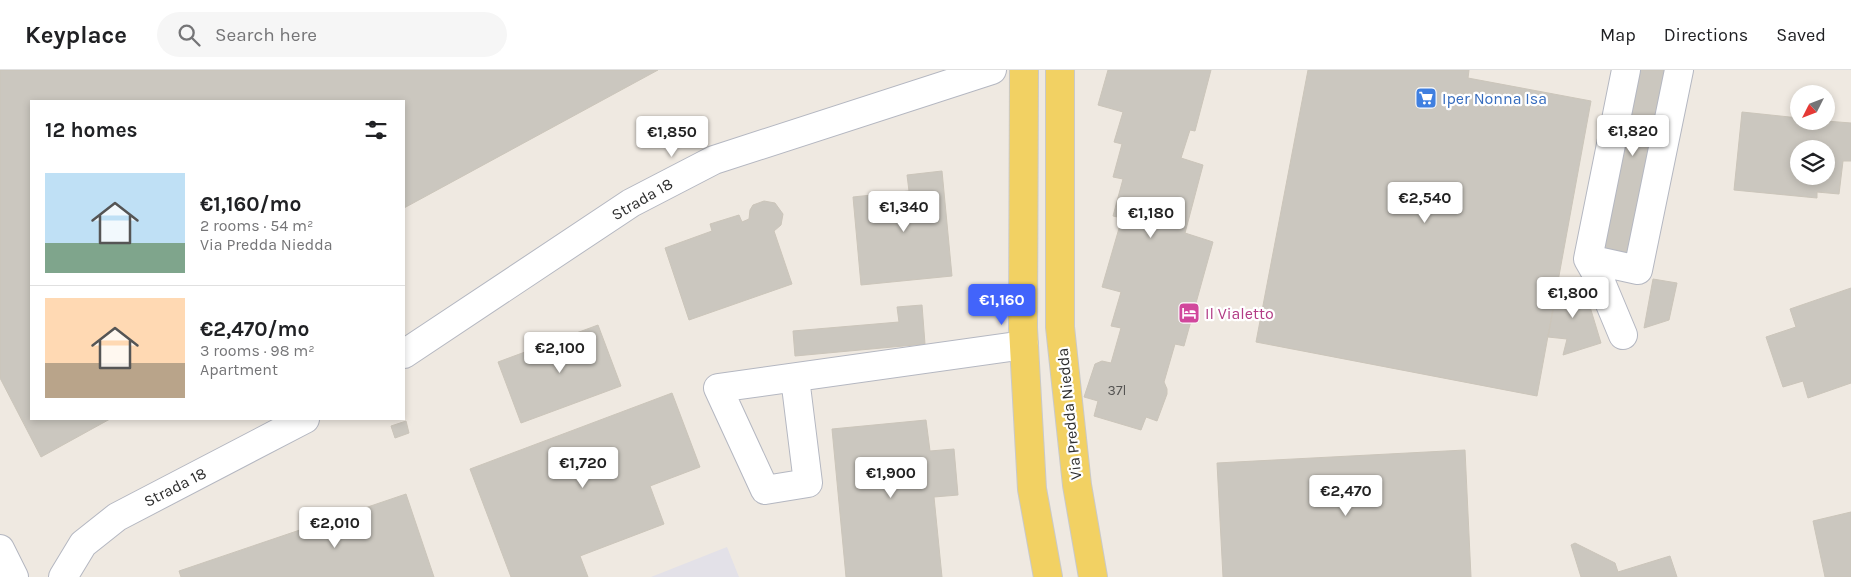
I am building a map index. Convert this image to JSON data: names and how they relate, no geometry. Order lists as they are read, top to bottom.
{
  "streets": {
    "main road": ["Via Predda Niedda"],
    "street": ["Strada 18"]
  },
  "places": {
    "supermarket": ["Iper Nonna Isa"],
    "hotel": ["Il Vialetto"]
  },
  "house_numbers": ["37l"],
  "north": "bottom left",
  "page": {
    "header": "Keyplace",
    "search": "Search here",
    "nav": ["Map", "Directions", "Saved"],
    "heading": "12 homes",
    "price": [
      "€1,820",
      "€1,850",
      "€2,540",
      "€1,340",
      "€1,180",
      "€1,800",
      "€1,160",
      "€2,100",
      "€1,720",
      "€1,900",
      "€2,470",
      "€2,010"
    ],
    "list": [
      {
        "name": "€1,160/mo",
        "note": "2 rooms · 54 m² · Via Predda Niedda"
      },
      {
        "name": "€2,470/mo",
        "note": "3 rooms · 98 m² · Apartment"
      }
    ]
  }
}
